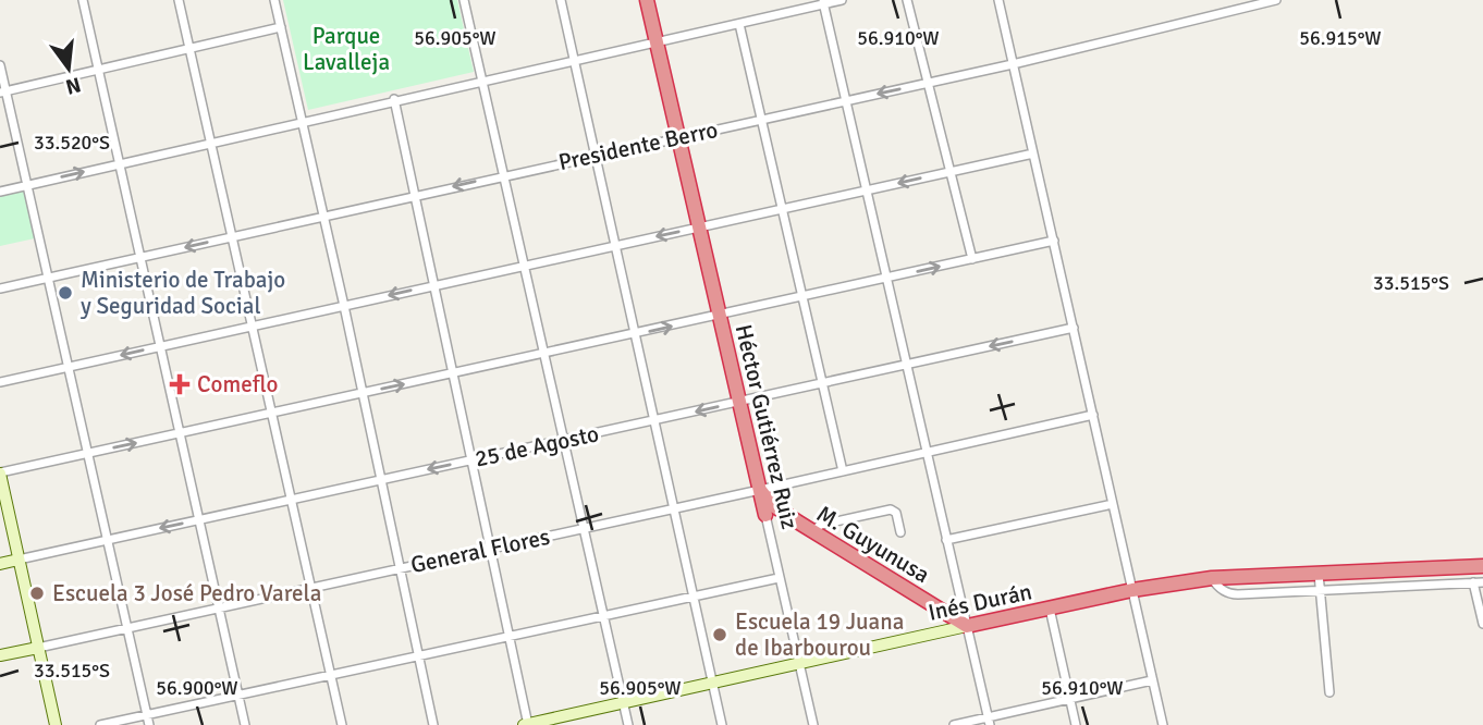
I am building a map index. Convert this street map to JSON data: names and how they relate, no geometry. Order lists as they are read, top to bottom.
{
  "streets": {
    "highway": ["Héctor Gutiérrez Ruiz", "M. Guyunusa", "Inés Durán"],
    "street": ["Presidente Berro", "25 de Agosto", "General Flores"]
  },
  "crossings": [
    ["Presidente Berro", "Héctor Gutiérrez Ruiz"],
    ["Héctor Gutiérrez Ruiz", "25 de Agosto"],
    ["Héctor Gutiérrez Ruiz", "M. Guyunusa"],
    ["Héctor Gutiérrez Ruiz", "General Flores"],
    ["Héctor Gutiérrez Ruiz", "Inés Durán"],
    ["M. Guyunusa", "General Flores"],
    ["M. Guyunusa", "Inés Durán"]
  ],
  "one_way": ["25 de Agosto"],
  "parks": ["Parque Lavalleja"],
  "places": {
    "other": ["Ministerio de Trabajo y Seguridad Social", "Escuela 3 José Pedro Varela", "Escuela 19 Juana de Ibarbourou"],
    "health": ["Comeflo"]
  },
  "north": "bottom",
  "coordinates": [
    "56.905°W",
    "56.910°W",
    "56.915°W",
    "33.520°S",
    "33.515°S",
    "56.900°W"
  ]
}
